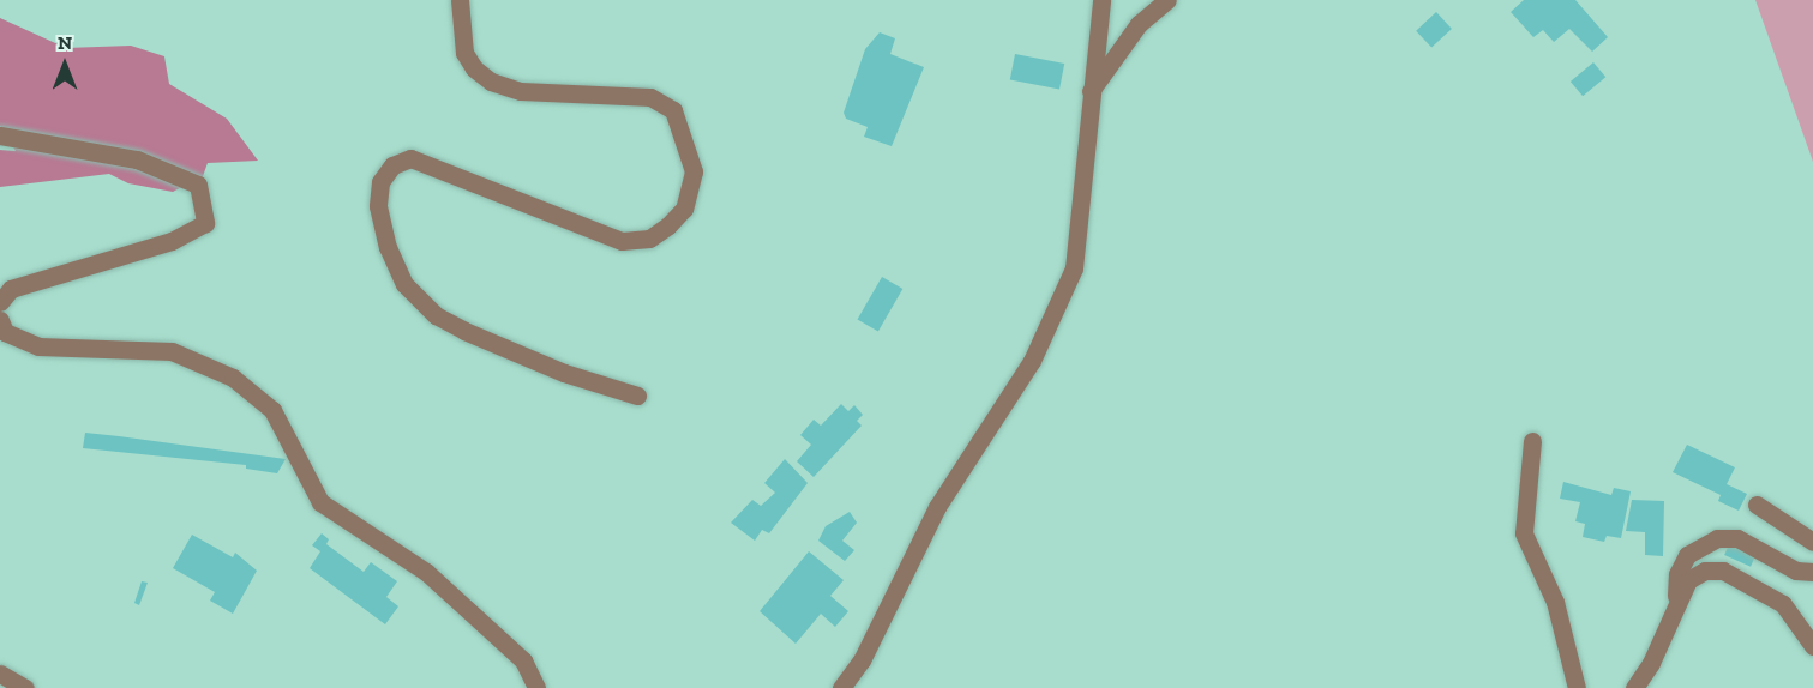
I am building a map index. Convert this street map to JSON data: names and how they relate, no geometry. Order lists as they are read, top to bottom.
{
  "north": "top"
}
